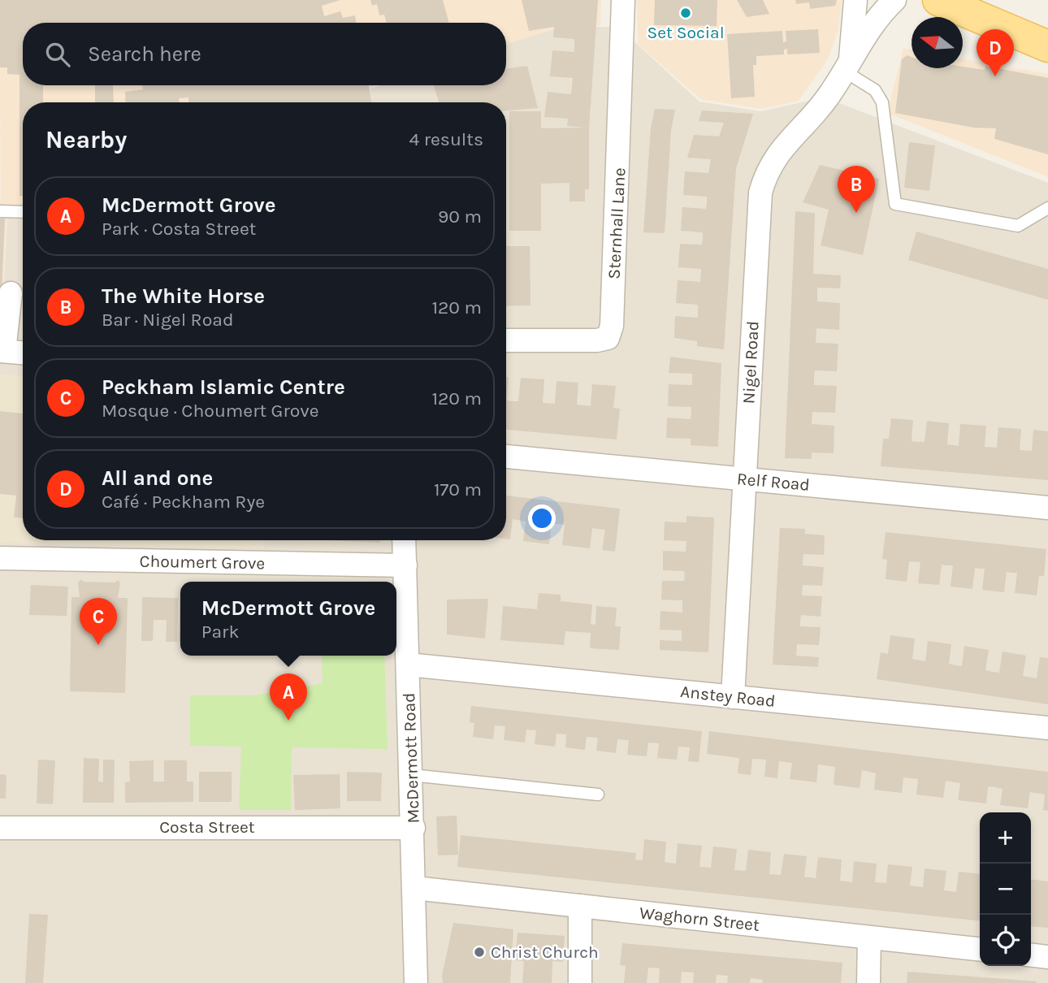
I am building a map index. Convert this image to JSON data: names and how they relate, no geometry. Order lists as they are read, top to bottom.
{
  "streets": {
    "street": [
      "Sternhall Lane",
      "Nigel Road",
      "Relf Road",
      "Choumert Grove",
      "Anstey Road",
      "McDermott Road",
      "Costa Street",
      "Waghorn Street"
    ]
  },
  "crossings": [
    ["Nigel Road", "Relf Road"],
    ["Nigel Road", "Anstey Road"],
    ["Choumert Grove", "McDermott Road"],
    ["Anstey Road", "McDermott Road"],
    ["McDermott Road", "Costa Street"],
    ["McDermott Road", "Waghorn Street"]
  ],
  "places": ["Set Social", "Christ Church"],
  "north": "left",
  "page": {
    "search": "Search here",
    "pins": [
      "D",
      "B",
      "C",
      "A"
    ],
    "heading": ["Nearby", "4 results"],
    "list": [
      {
        "mark": "A",
        "name": "McDermott Grove",
        "note": "Park · Costa Street",
        "value": "90 m"
      },
      {
        "mark": "B",
        "name": "The White Horse",
        "note": "Bar · Nigel Road",
        "value": "120 m"
      },
      {
        "mark": "C",
        "name": "Peckham Islamic Centre",
        "note": "Mosque · Choumert Grove",
        "value": "120 m"
      },
      {
        "mark": "D",
        "name": "All and one",
        "note": "Café · Peckham Rye",
        "value": "170 m"
      }
    ],
    "popup": ["McDermott Grove", "Park"],
    "map_buttons": ["+", "−"]
  }
}
